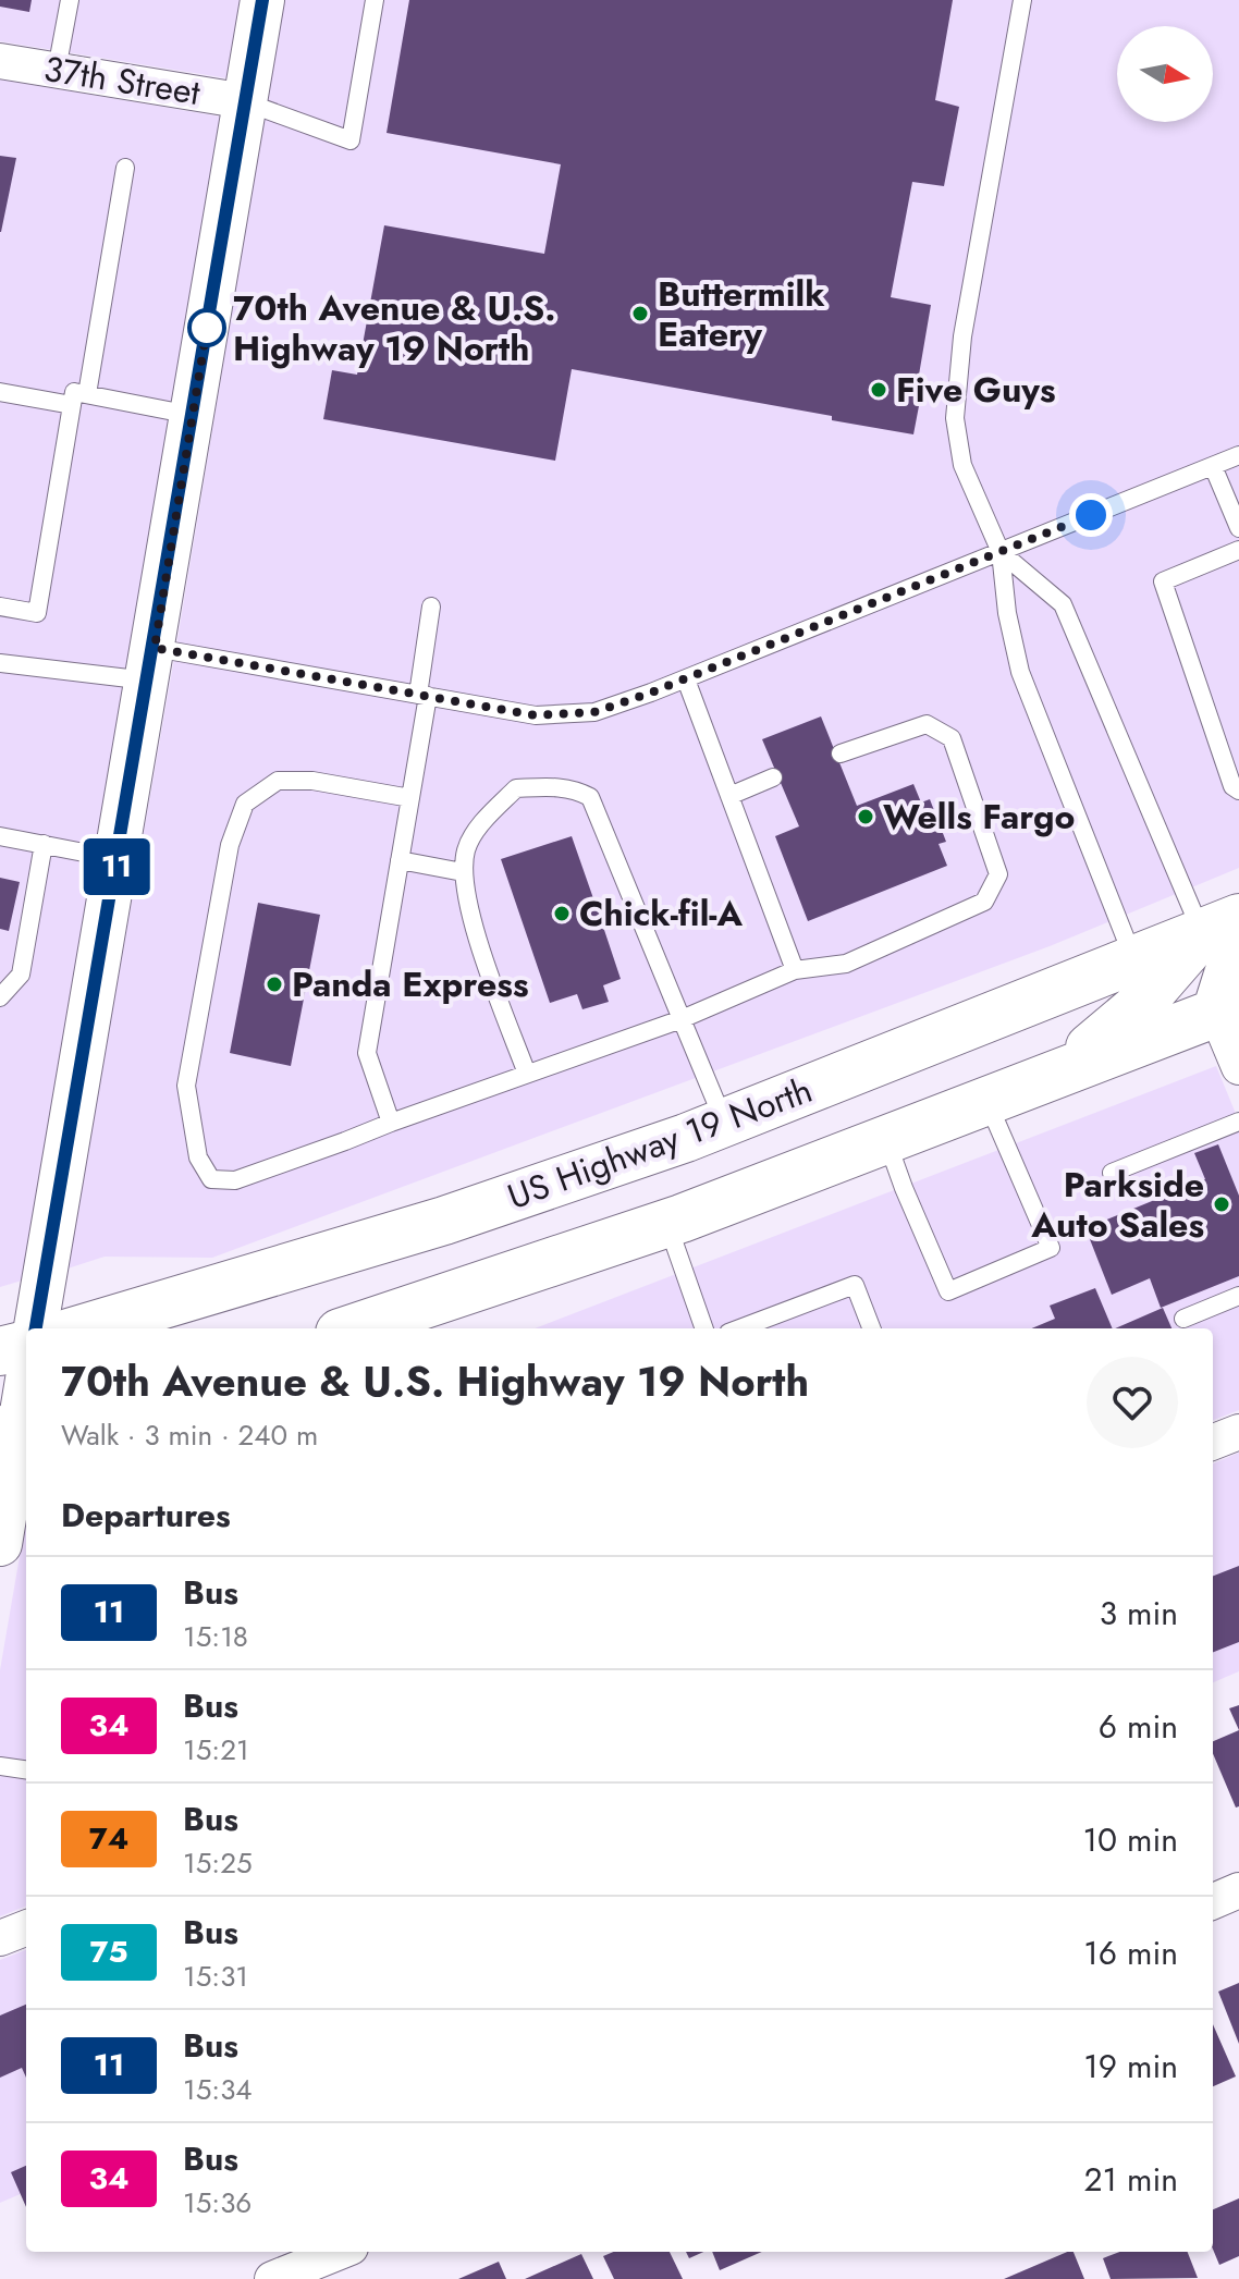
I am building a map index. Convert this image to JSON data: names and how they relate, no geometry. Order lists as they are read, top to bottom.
{
  "streets": {
    "highway": ["US Highway 19 North"],
    "street": ["37th Street"]
  },
  "places": [
    "Buttermilk Eatery",
    "70th Avenue & U.S. Highway 19 North",
    "Five Guys",
    "Wells Fargo",
    "Chick-fil-A",
    "Panda Express",
    "Parkside Auto Sales"
  ],
  "lines": ["bus line 11"],
  "north": "right",
  "page": {
    "on_map": "11",
    "heading": [
      ["70th Avenue & U.S. Highway 19 North", "Walk · 3 min · 240 m"],
      "Departures"
    ],
    "list": [
      {
        "mark": "11",
        "name": "Bus",
        "note": "15:18",
        "value": "3 min"
      },
      {
        "mark": "34",
        "name": "Bus",
        "note": "15:21",
        "value": "6 min"
      },
      {
        "mark": "74",
        "name": "Bus",
        "note": "15:25",
        "value": "10 min"
      },
      {
        "mark": "75",
        "name": "Bus",
        "note": "15:31",
        "value": "16 min"
      },
      {
        "mark": "11",
        "name": "Bus",
        "note": "15:34",
        "value": "19 min"
      },
      {
        "mark": "34",
        "name": "Bus",
        "note": "15:36",
        "value": "21 min"
      }
    ]
  }
}
